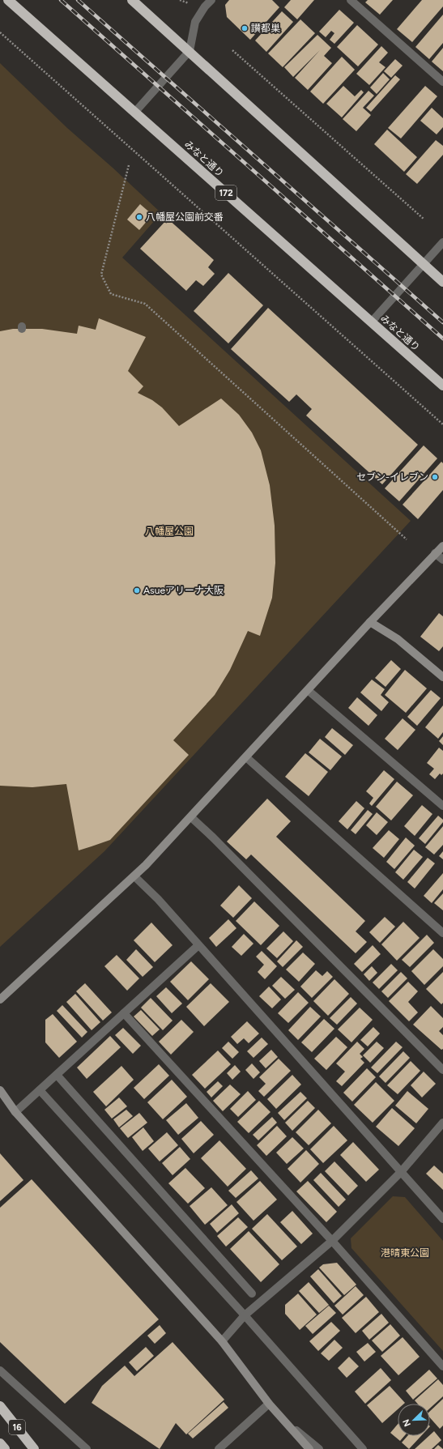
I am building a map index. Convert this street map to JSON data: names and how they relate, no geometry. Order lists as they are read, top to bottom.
{
  "streets": {
    "highway": ["みなと通り", "172", "16"]
  },
  "parks": ["八幡屋公園", "港晴東公園"],
  "places": [
    "讃都巣",
    "八幡屋公園前交番",
    "セブン-イレブン",
    "Asueアリーナ大阪"
  ],
  "north": "bottom left"
}
